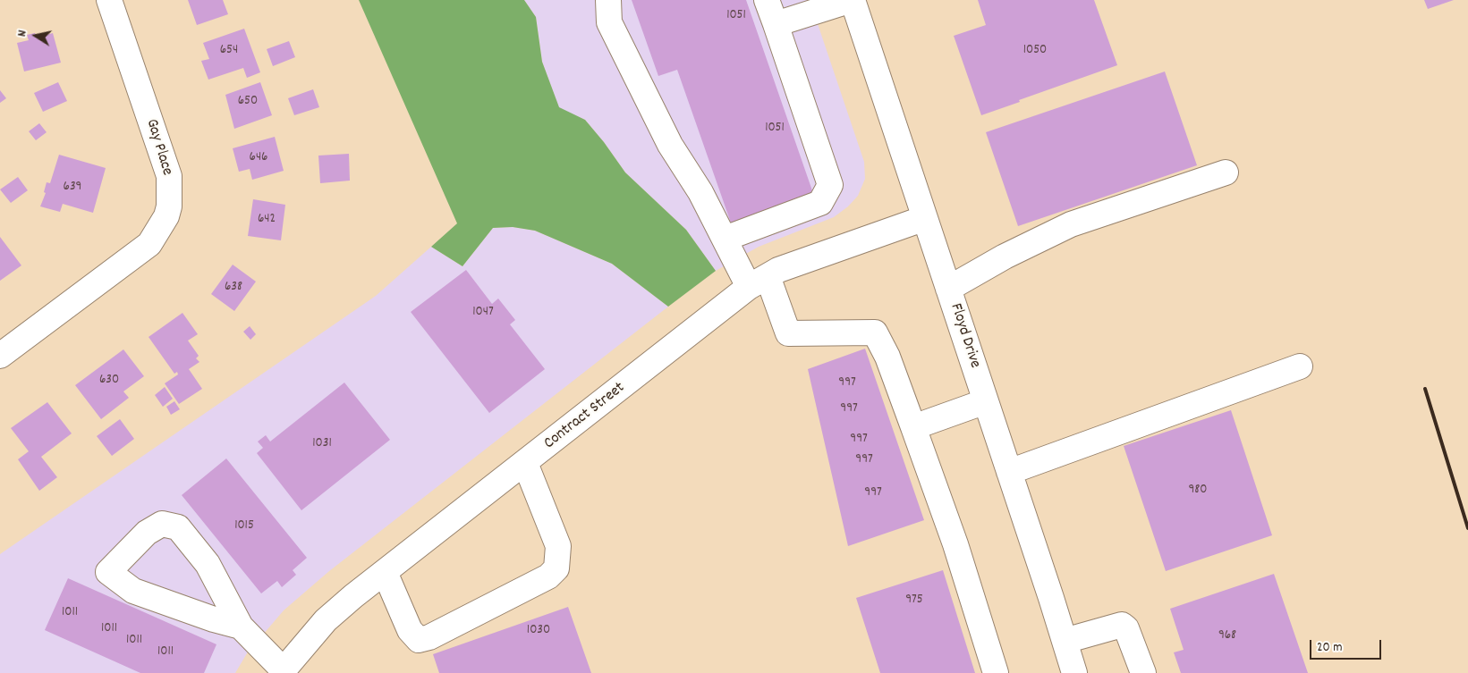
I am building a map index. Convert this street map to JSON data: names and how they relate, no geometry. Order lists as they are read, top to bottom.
{
  "streets": {
    "street": ["Gay Place", "Floyd Drive", "Contract Street"]
  },
  "crossings": [
    ["Floyd Drive", "Contract Street"]
  ],
  "house_numbers": [
    "1051",
    "654",
    "1050",
    "650",
    "1051",
    "646",
    "639",
    "642",
    "638",
    "1047",
    "630",
    "997",
    "997",
    "997",
    "1031",
    "997",
    "980",
    "997",
    "1015",
    "975",
    "1011",
    "1011",
    "1030",
    "968",
    "1011",
    "1011"
  ],
  "scale_bar": "20 m",
  "north": "left"
}
